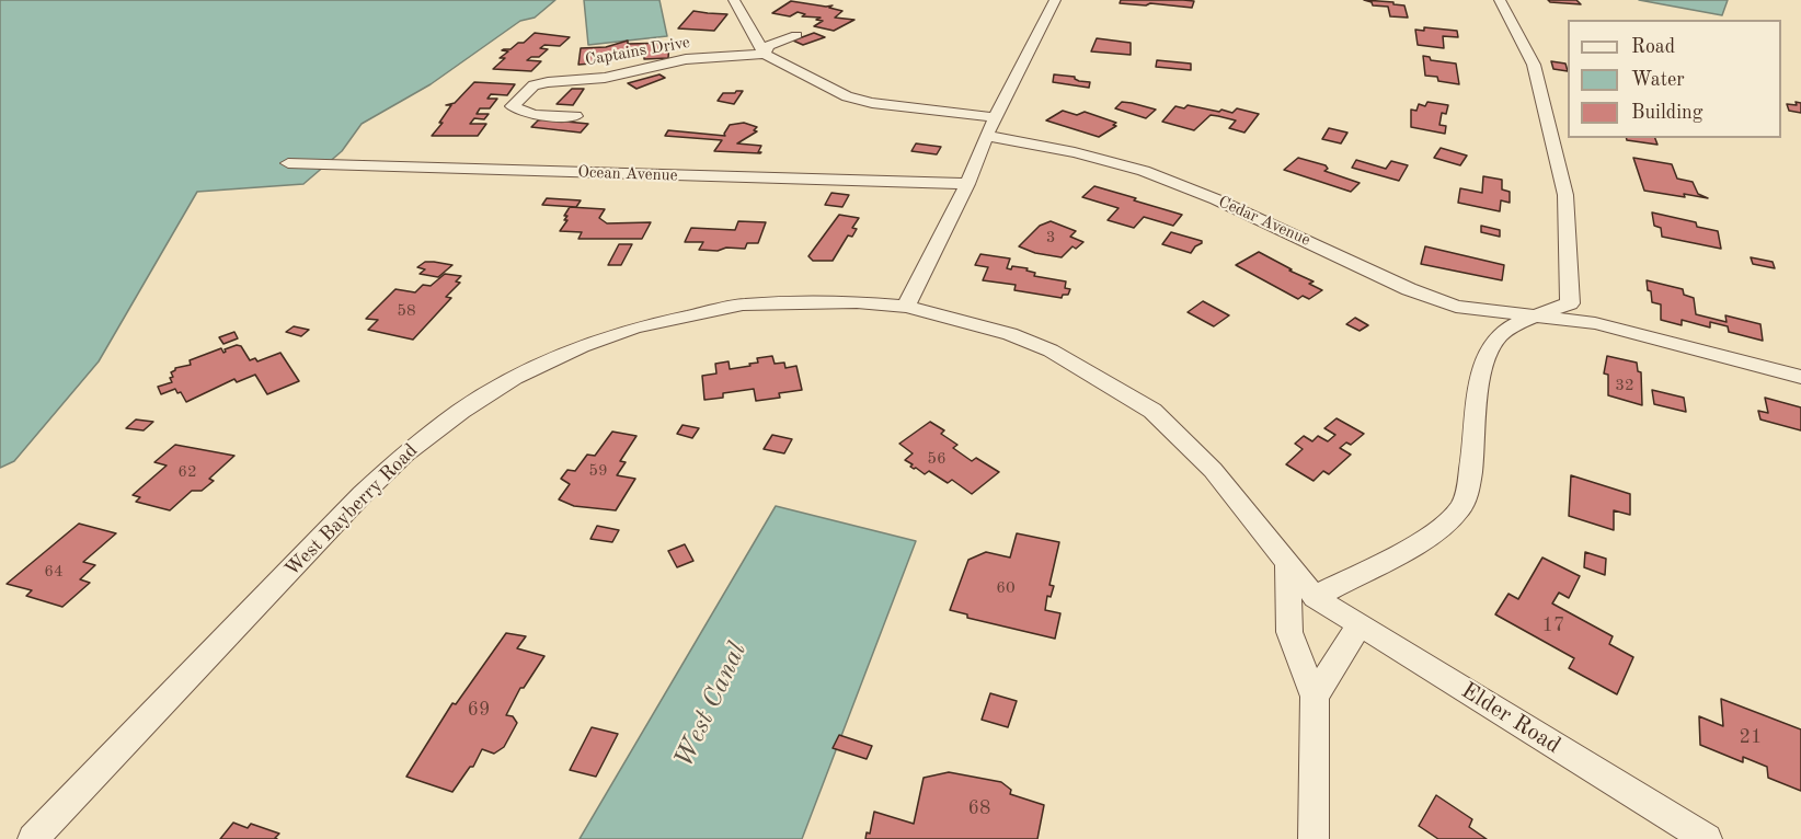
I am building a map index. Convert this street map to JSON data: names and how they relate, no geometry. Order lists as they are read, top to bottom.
{
  "streets": {
    "street": [
      "Captains Drive",
      "Ocean Avenue",
      "Cedar Avenue",
      "West Bayberry Road",
      "Elder Road"
    ]
  },
  "crossings": [
    ["Cedar Avenue", "Elder Road"],
    ["West Bayberry Road", "Elder Road"]
  ],
  "water": ["West Canal"],
  "house_numbers": [
    "3",
    "58",
    "32",
    "56",
    "59",
    "62",
    "64",
    "60",
    "17",
    "69",
    "21",
    "68"
  ],
  "legend": ["Road", "Water", "Building"]
}
